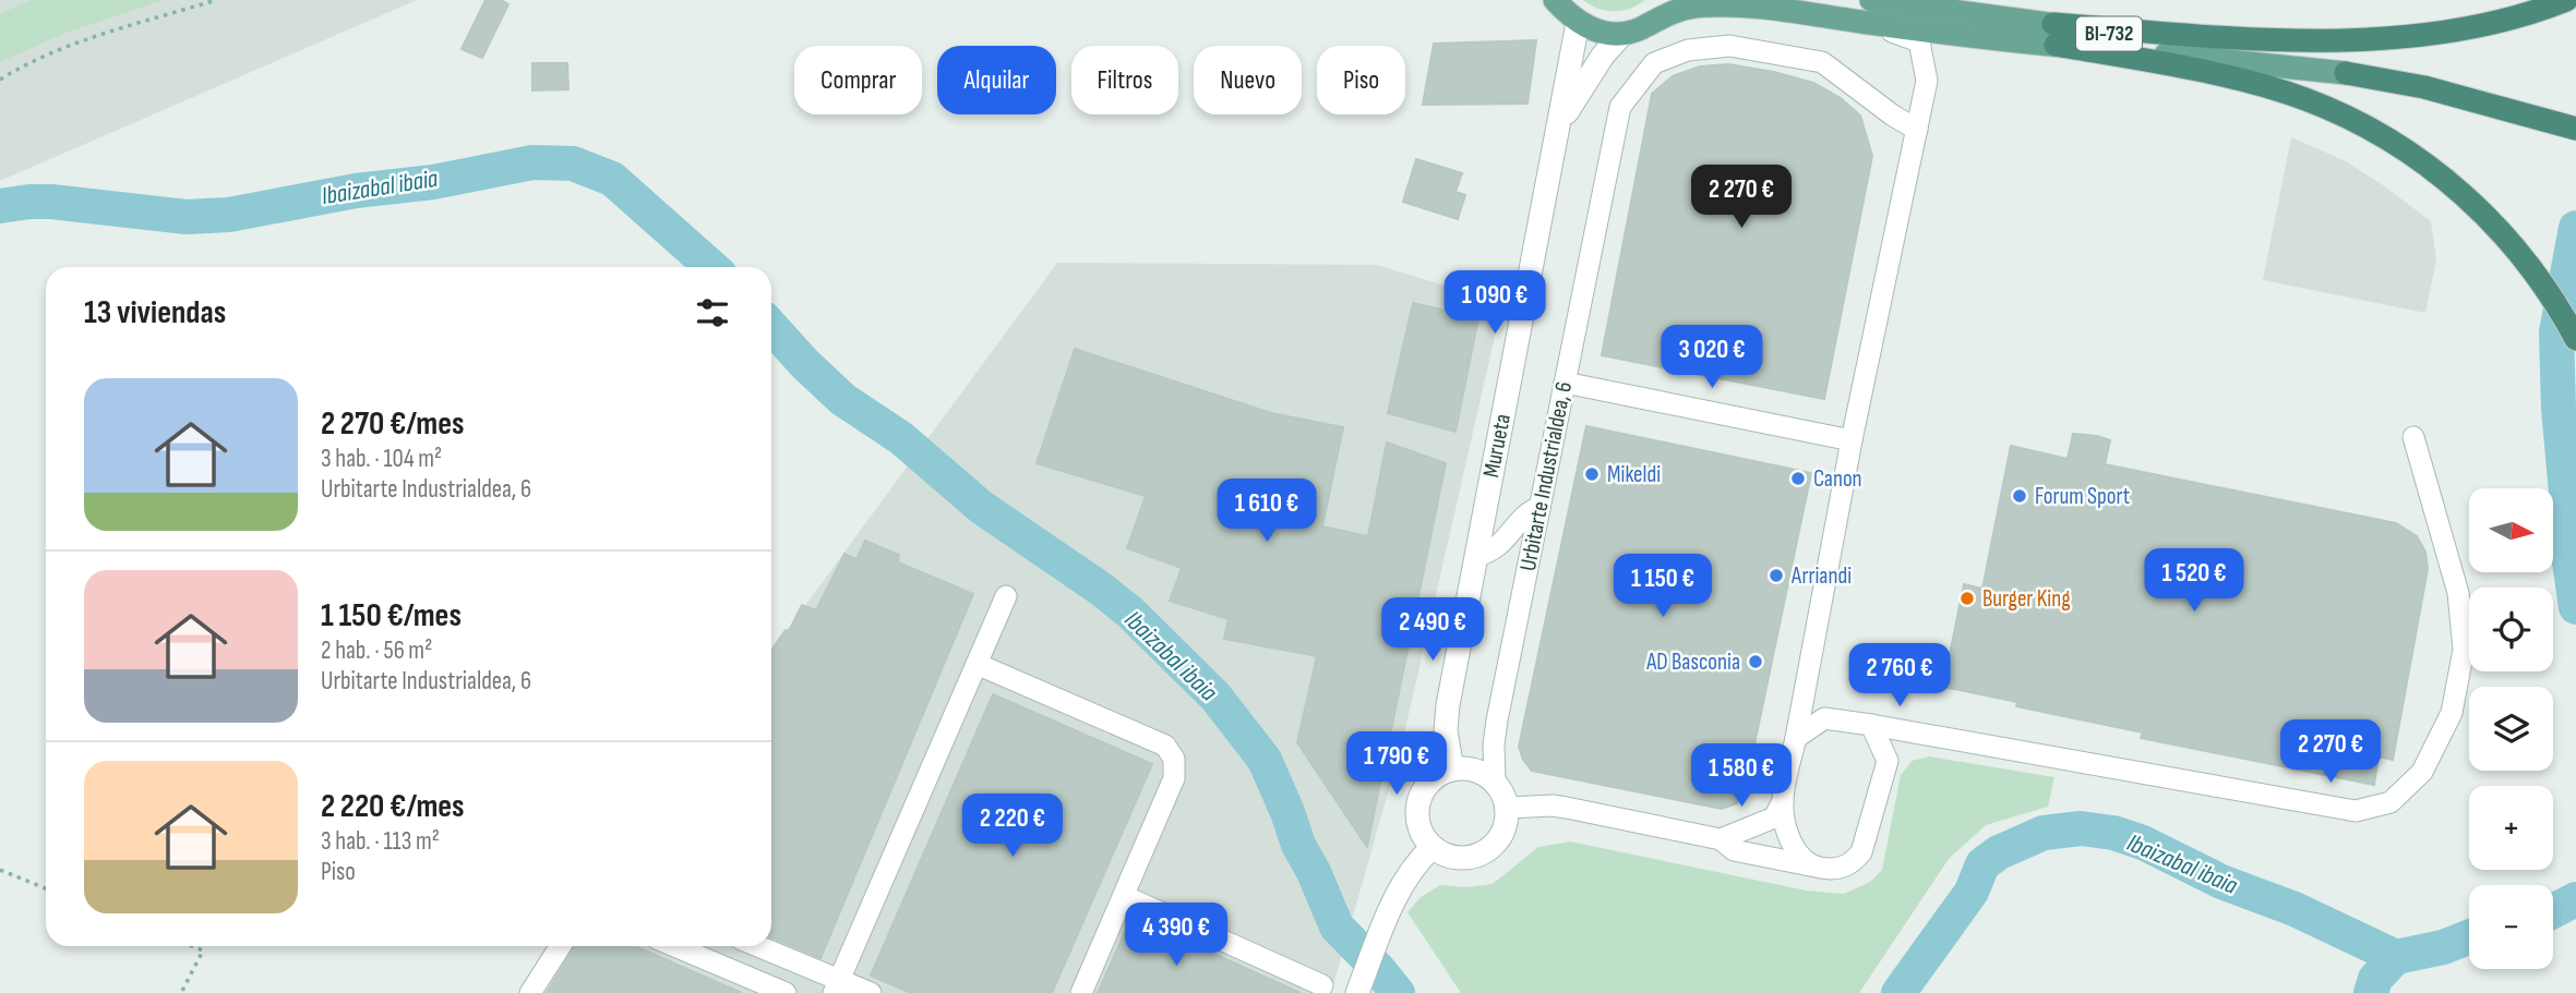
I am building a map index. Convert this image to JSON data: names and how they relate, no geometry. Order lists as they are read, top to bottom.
{
  "streets": {
    "main road": ["BI-732"],
    "street": ["Murueta", "Urbitarte Industrialdea, 6"]
  },
  "crossings": [
    ["BI-732", "Murueta"],
    ["Murueta", "Urbitarte Industrialdea, 6"]
  ],
  "water": ["Ibaizabal ibaia"],
  "places": [
    "Mikeldi",
    "Canon",
    "Forum Sport",
    "Arriandi",
    "Burger King",
    "AD Basconia"
  ],
  "north": "right",
  "page": {
    "chip": [
      "Comprar",
      "Alquilar",
      "Filtros",
      "Nuevo",
      "Piso"
    ],
    "price": [
      "2 270 €",
      "1 090 €",
      "3 020 €",
      "1 610 €",
      "1 520 €",
      "1 150 €",
      "2 490 €",
      "2 760 €",
      "2 270 €",
      "1 790 €",
      "1 580 €",
      "2 220 €",
      "4 390 €"
    ],
    "heading": "13 viviendas",
    "list": [
      {
        "name": "2 270 €/mes",
        "note": "3 hab. · 104 m² · Urbitarte Industrialdea, 6"
      },
      {
        "name": "1 150 €/mes",
        "note": "2 hab. · 56 m² · Urbitarte Industrialdea, 6"
      },
      {
        "name": "2 220 €/mes",
        "note": "3 hab. · 113 m² · Piso"
      }
    ],
    "map_buttons": ["+", "−"]
  }
}
